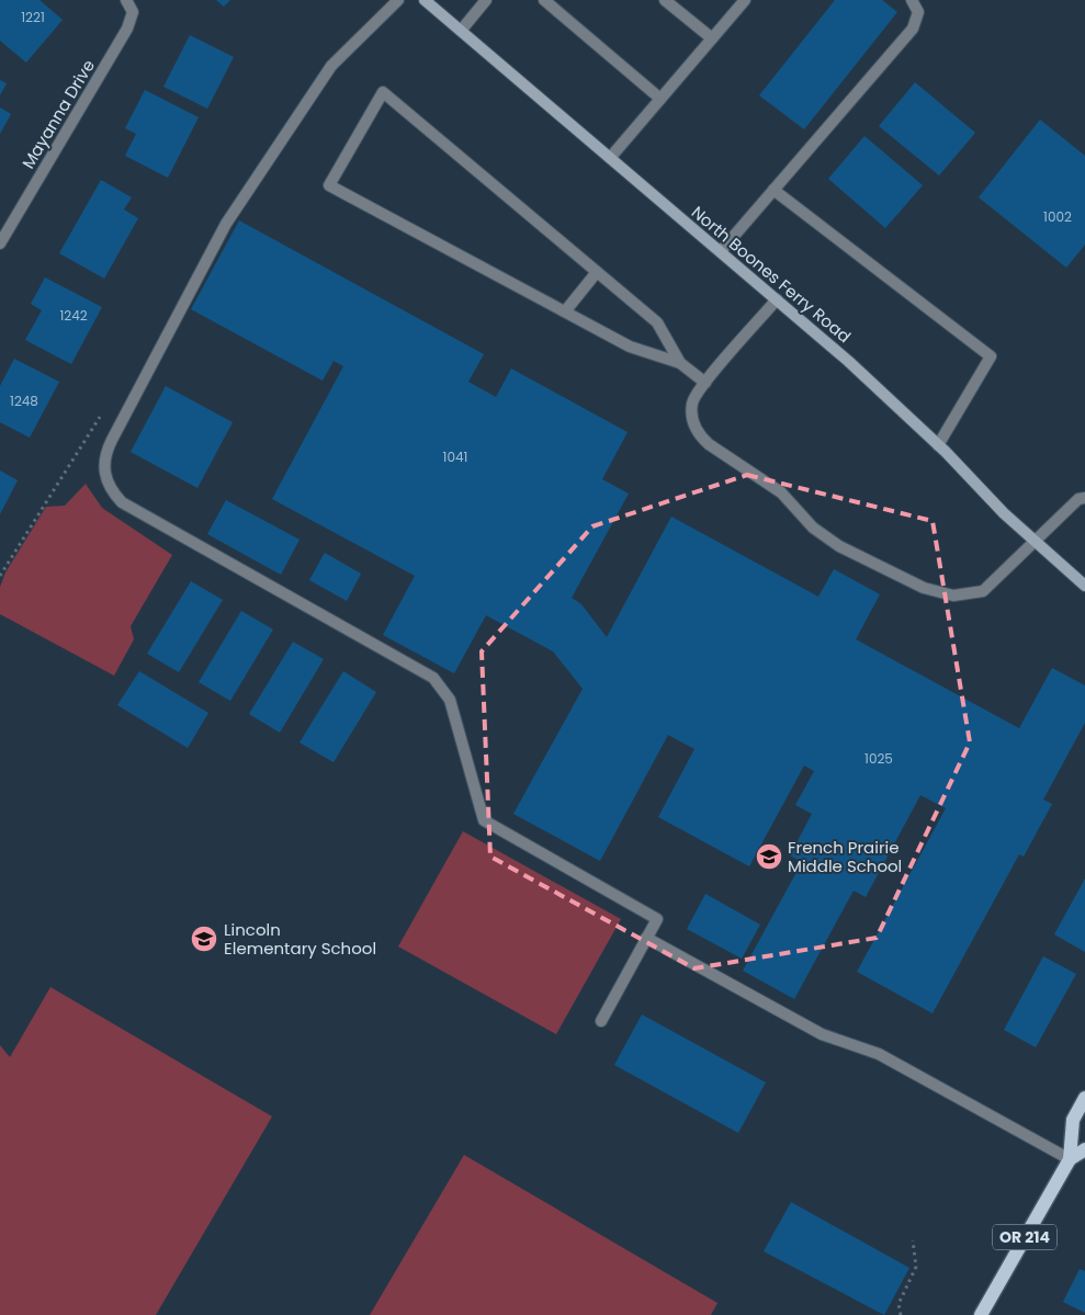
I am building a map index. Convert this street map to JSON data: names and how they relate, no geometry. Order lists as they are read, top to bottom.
{
  "streets": {
    "main road": ["North Boones Ferry Road", "OR 214"],
    "street": ["Mayanna Drive"]
  },
  "places": {
    "school or university": ["French Prairie Middle School", "Lincoln Elementary School"]
  },
  "house_numbers": [
    "1221",
    "1002",
    "1242",
    "1248",
    "1041",
    "1025"
  ]
}
